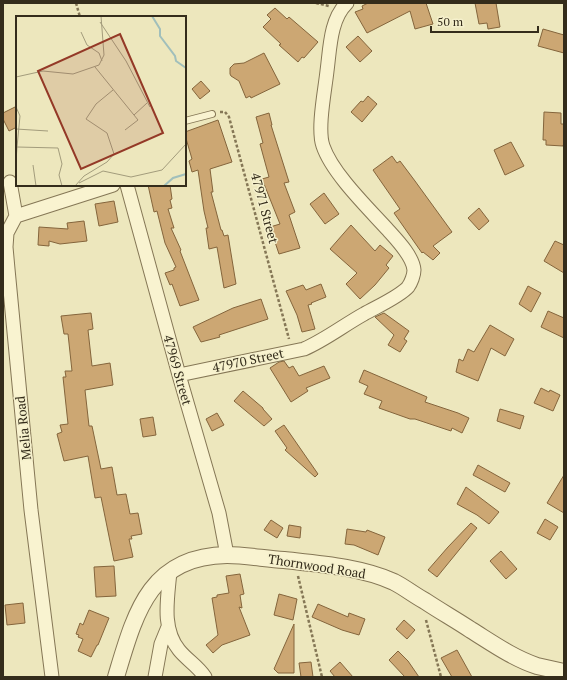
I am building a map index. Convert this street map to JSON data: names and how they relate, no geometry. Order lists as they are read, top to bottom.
{
  "streets": {
    "street": [
      "47970 Street",
      "47969 Street",
      "Melia Road",
      "Thornwood Road"
    ],
    "path": ["47971 Street"]
  },
  "crossings": [
    ["47971 Street", "47970 Street"],
    ["47970 Street", "47969 Street"],
    ["47969 Street", "Thornwood Road"]
  ],
  "scale_bar": "50 m"
}
